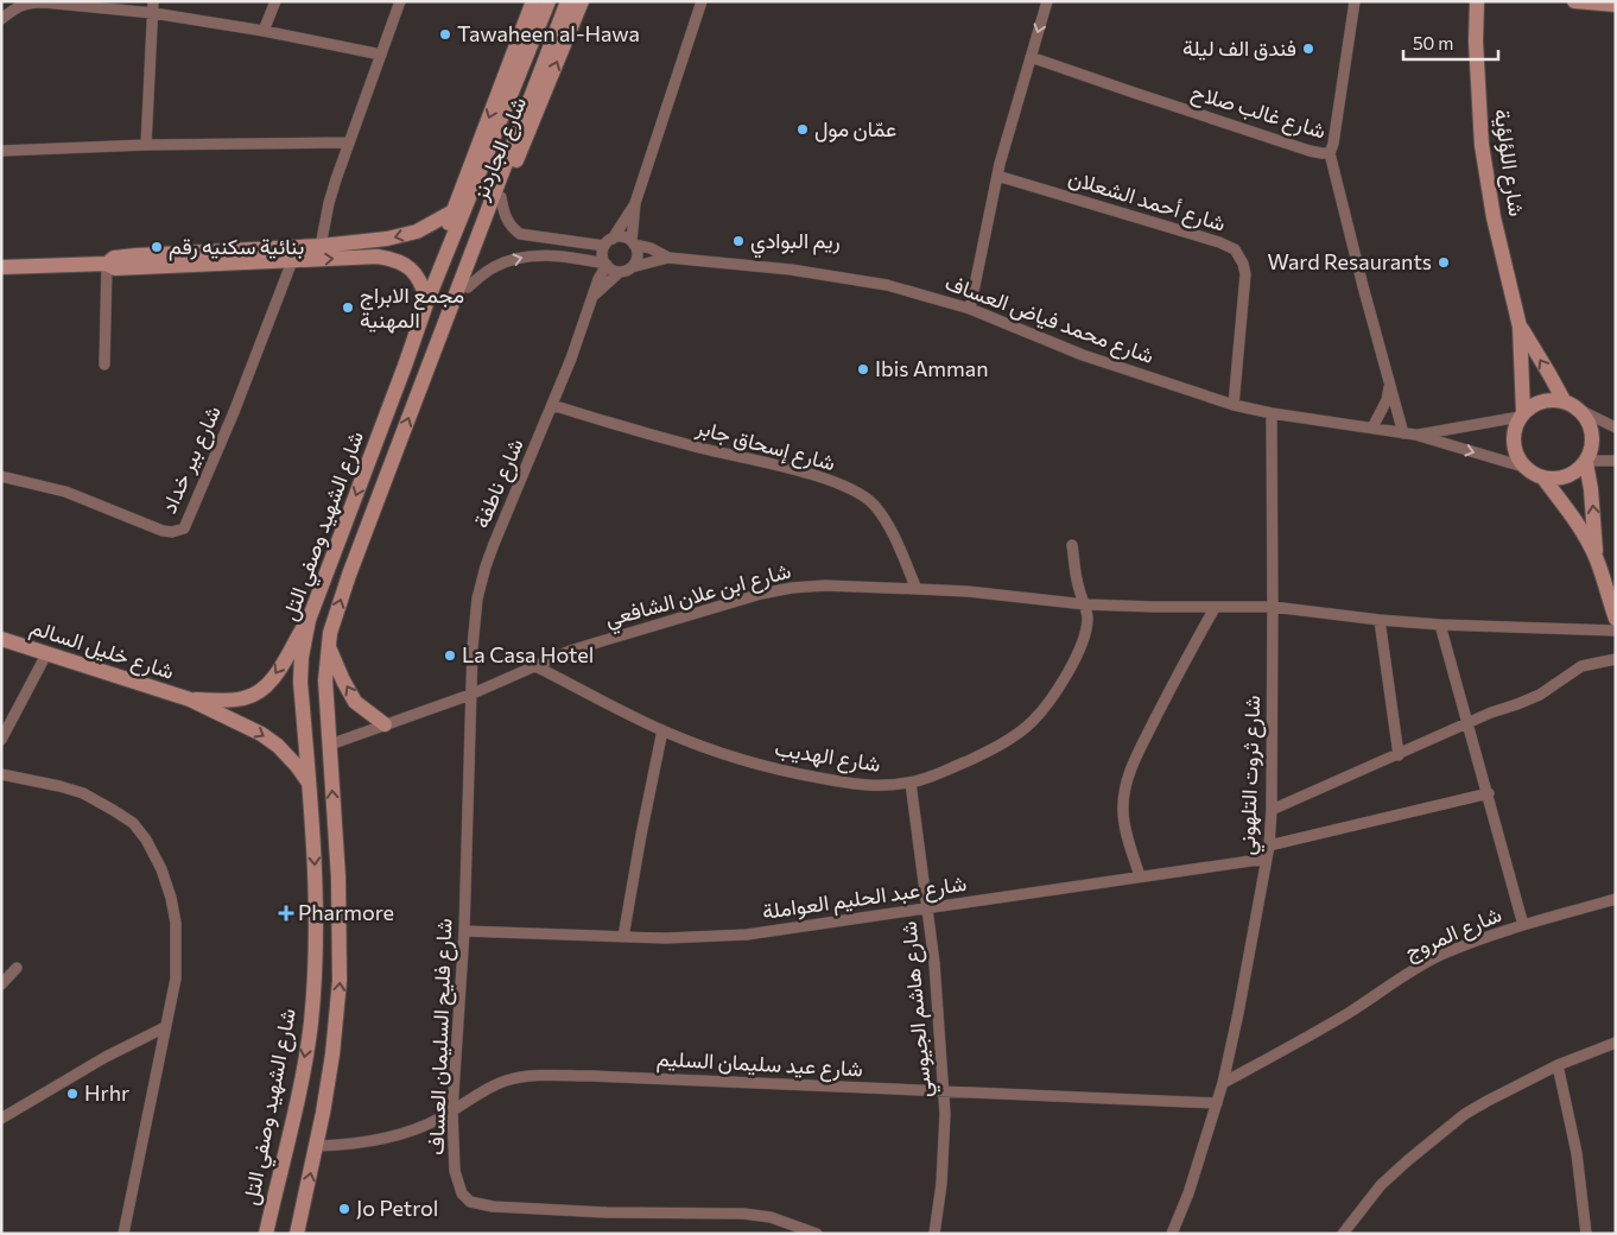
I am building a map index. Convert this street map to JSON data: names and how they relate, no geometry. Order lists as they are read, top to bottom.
{
  "streets": {
    "street": [
      "شارع غالب صلاح",
      "شارع الجاردنز",
      "شارع اللؤلؤية",
      "شارع أحمد الشعلان",
      "شارع محمد فياض العساف",
      "شارع إسحاق جابر",
      "شارع بير خداد",
      "شارع ناطفة",
      "شارع الشهيد وصفي التل",
      "شارع ابن علان الشافعي",
      "شارع خليل السالم",
      "شارع الهديب",
      "شارع ثروت التلهوني",
      "شارع عبد الحليم العواملة",
      "شارع المروج",
      "شارع هاشم الجيوسي",
      "شارع فليح السليمان العساف",
      "شارع عيد سليمان السليم"
    ]
  },
  "crossings": [
    ["شارع الجاردنز", "شارع الشهيد وصفي التل"],
    ["شارع اللؤلؤية", "شارع محمد فياض العساف"],
    ["شارع أحمد الشعلان", "شارع محمد فياض العساف"],
    ["شارع محمد فياض العساف", "شارع ناطفة"],
    ["شارع محمد فياض العساف", "شارع ثروت التلهوني"],
    ["شارع إسحاق جابر", "شارع ناطفة"],
    ["شارع إسحاق جابر", "شارع ابن علان الشافعي"],
    ["شارع ناطفة", "شارع ابن علان الشافعي"],
    ["شارع ناطفة", "شارع فليح السليمان العساف"],
    ["شارع الشهيد وصفي التل", "شارع ابن علان الشافعي"],
    ["شارع الشهيد وصفي التل", "شارع خليل السالم"],
    ["شارع الشهيد وصفي التل", "شارع عيد سليمان السليم"],
    ["شارع ابن علان الشافعي", "شارع الهديب"],
    ["شارع ابن علان الشافعي", "شارع ثروت التلهوني"],
    ["شارع ابن علان الشافعي", "شارع المروج"],
    ["شارع ابن علان الشافعي", "شارع فليح السليمان العساف"],
    ["شارع الهديب", "شارع هاشم الجيوسي"],
    ["شارع ثروت التلهوني", "شارع عبد الحليم العواملة"],
    ["شارع ثروت التلهوني", "شارع المروج"],
    ["شارع ثروت التلهوني", "شارع عيد سليمان السليم"],
    ["شارع عبد الحليم العواملة", "شارع هاشم الجيوسي"],
    ["شارع عبد الحليم العواملة", "شارع فليح السليمان العساف"],
    ["شارع هاشم الجيوسي", "شارع عيد سليمان السليم"],
    ["شارع فليح السليمان العساف", "شارع عيد سليمان السليم"]
  ],
  "places": {
    "other": [
      "Tawaheen al-Hawa",
      "فندق الف ليلة",
      "عمّان مول",
      "ريم البوادي",
      "بنائية سكنيه رقم",
      "Ward Resaurants",
      "مجمع الابراج المهنية",
      "Ibis Amman",
      "La Casa Hotel",
      "Hrhr",
      "Jo Petrol"
    ],
    "health": ["Pharmore"]
  },
  "scale_bar": "50 m"
}
